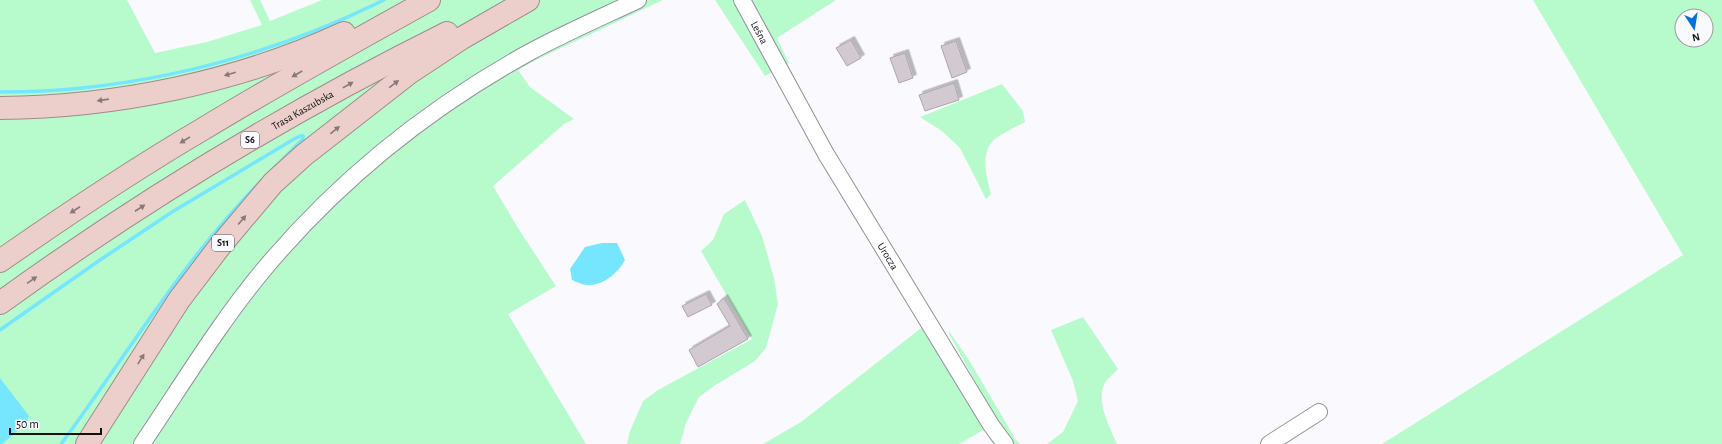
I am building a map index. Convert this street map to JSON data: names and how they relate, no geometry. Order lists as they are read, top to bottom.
{
  "streets": {
    "highway": ["Trasa Kaszubska", "S6", "S11"],
    "street": ["Leśna", "Urocza"]
  },
  "crossings": [
    ["Leśna", "Urocza"]
  ],
  "scale_bar": "50 m",
  "north": "bottom"
}
